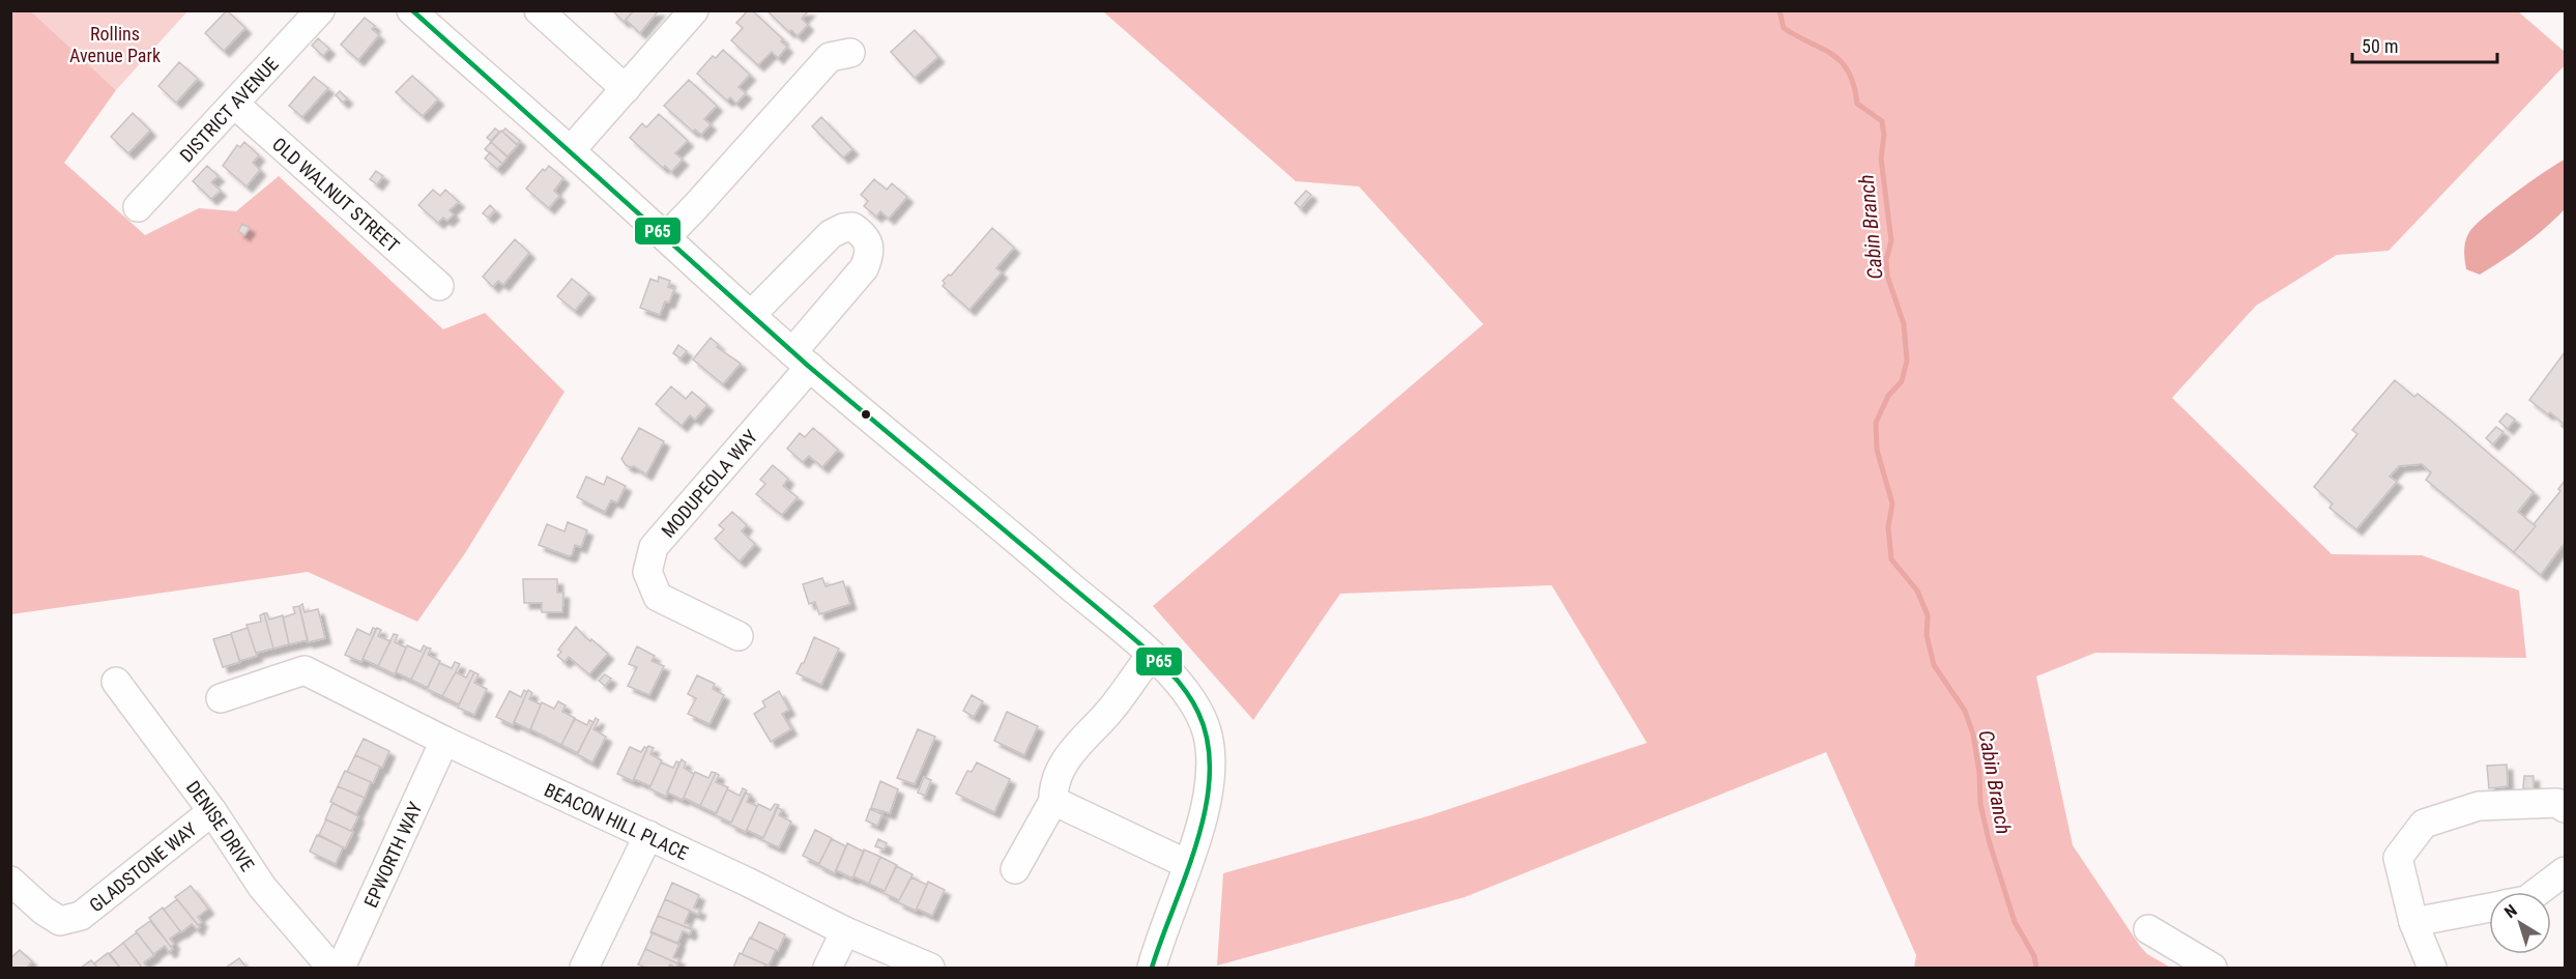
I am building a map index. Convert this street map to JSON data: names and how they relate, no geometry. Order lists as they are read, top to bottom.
{
  "streets": {
    "street": [
      "DISTRICT AVENUE",
      "OLD WALNUT STREET",
      "MODUPEOLA WAY",
      "BEACON HILL PLACE",
      "DENISE DRIVE",
      "EPWORTH WAY",
      "GLADSTONE WAY"
    ]
  },
  "crossings": [
    ["DISTRICT AVENUE", "OLD WALNUT STREET"],
    ["BEACON HILL PLACE", "EPWORTH WAY"],
    ["DENISE DRIVE", "GLADSTONE WAY"]
  ],
  "water": ["Cabin Branch"],
  "parks": ["Rollins Avenue Park"],
  "lines": ["transit line P65"],
  "scale_bar": "50 m",
  "north": "top left"
}
